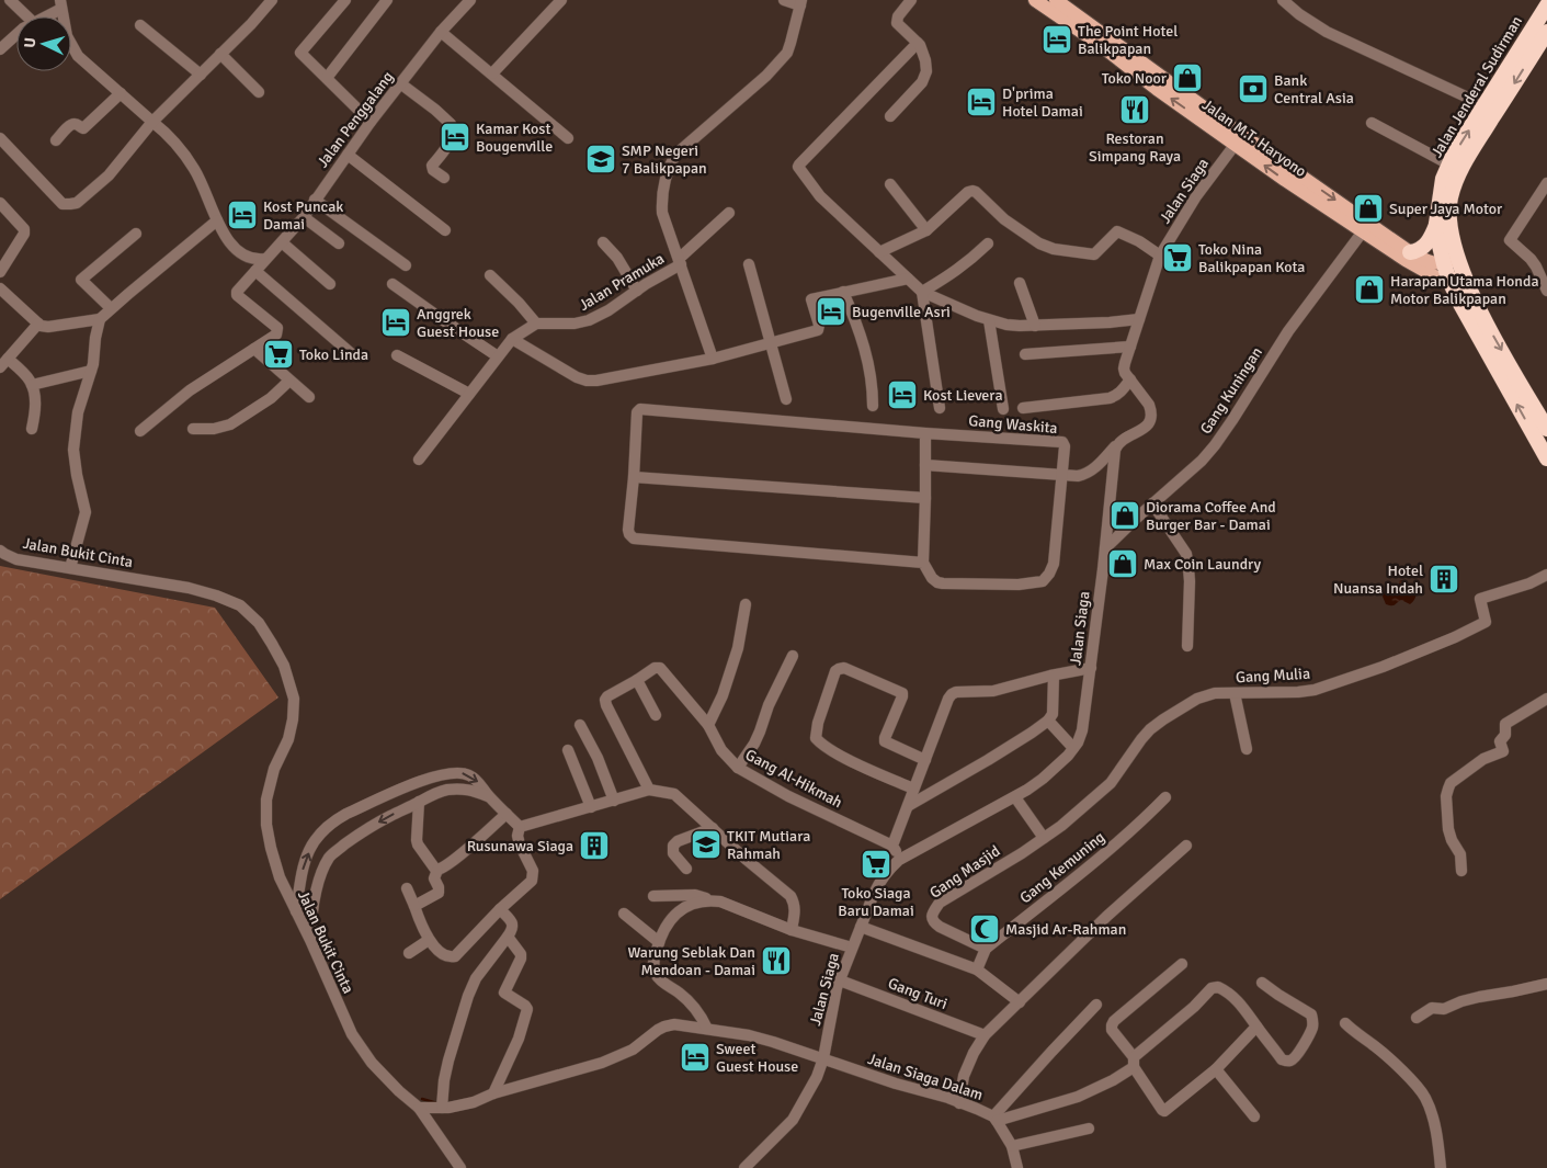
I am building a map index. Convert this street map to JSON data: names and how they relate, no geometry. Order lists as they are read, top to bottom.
{
  "streets": {
    "highway": ["Jalan Jenderal Sudirman"],
    "main road": ["Jalan M.T. Haryono"],
    "street": [
      "Jalan Penggalang",
      "Jalan Siaga",
      "Jalan Pramuka",
      "Gang Kuningan",
      "Gang Waskita",
      "Jalan Bukit Cinta",
      "Gang Mulia",
      "Gang Al-Hikmah",
      "Gang Kemuning",
      "Gang Masjid",
      "Gang Turi",
      "Jalan Siaga Dalam"
    ]
  },
  "crossings": [
    ["Jalan Jenderal Sudirman", "Jalan M.T. Haryono"],
    ["Jalan M.T. Haryono", "Jalan Siaga"],
    ["Jalan M.T. Haryono", "Gang Kuningan"],
    ["Jalan Siaga", "Gang Kuningan"],
    ["Jalan Siaga", "Gang Turi"],
    ["Jalan Siaga", "Jalan Siaga Dalam"],
    ["Gang Mulia", "Gang Masjid"],
    ["Gang Kemuning", "Gang Masjid"]
  ],
  "places": {
    "hotel": [
      "The Point Hotel Balikpapan",
      "D'prima Hotel Damai",
      "Kamar Kost Bougenville",
      "Kost Puncak Damai",
      "Bugenville Asri",
      "Anggrek Guest House",
      "Kost Lievera",
      "Sweet Guest House"
    ],
    "shop": [
      "Toko Noor",
      "Super Jaya Motor",
      "Harapan Utama Honda Motor Balikpapan",
      "Diorama Coffee And Burger Bar - Damai",
      "Max Coin Laundry"
    ],
    "bank": ["Bank Central Asia"],
    "restaurant": ["Restoran Simpang Raya", "Warung Seblak Dan Mendoan - Damai"],
    "school or university": ["SMP Negeri 7 Balikpapan", "TKIT Mutiara Rahmah"],
    "supermarket": ["Toko Nina Balikpapan Kota", "Toko Linda", "Toko Siaga Baru Damai"],
    "building": ["Hotel Nuansa Indah", "Rusunawa Siaga"],
    "mosque": ["Masjid Ar-Rahman"]
  },
  "north": "left"
}
